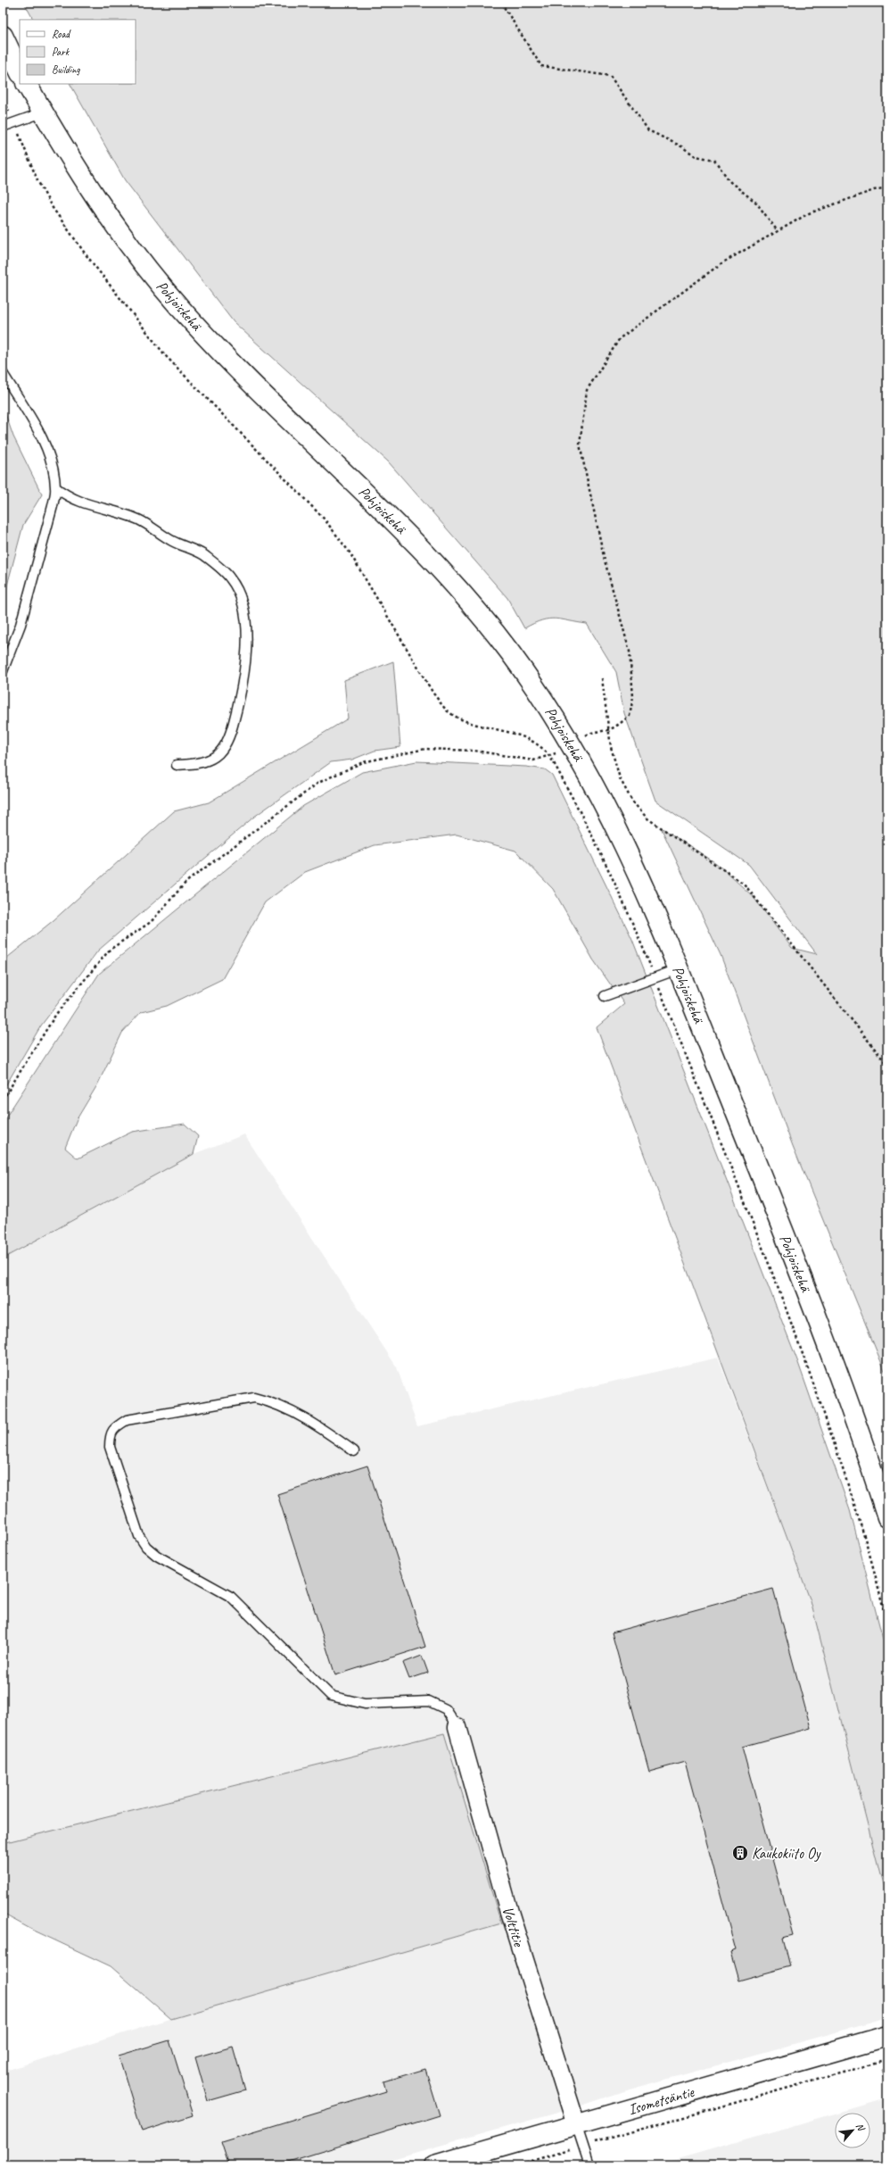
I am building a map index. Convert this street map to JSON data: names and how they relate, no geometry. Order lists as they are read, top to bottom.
{
  "streets": {
    "main road": ["Pohjoiskehä", "Isometsäntie"],
    "street": ["Volttitie"]
  },
  "crossings": [
    ["Volttitie", "Isometsäntie"]
  ],
  "places": {
    "building": ["Kaukokiito Oy"]
  },
  "legend": ["Road", "Park", "Building"],
  "north": "top right"
}
